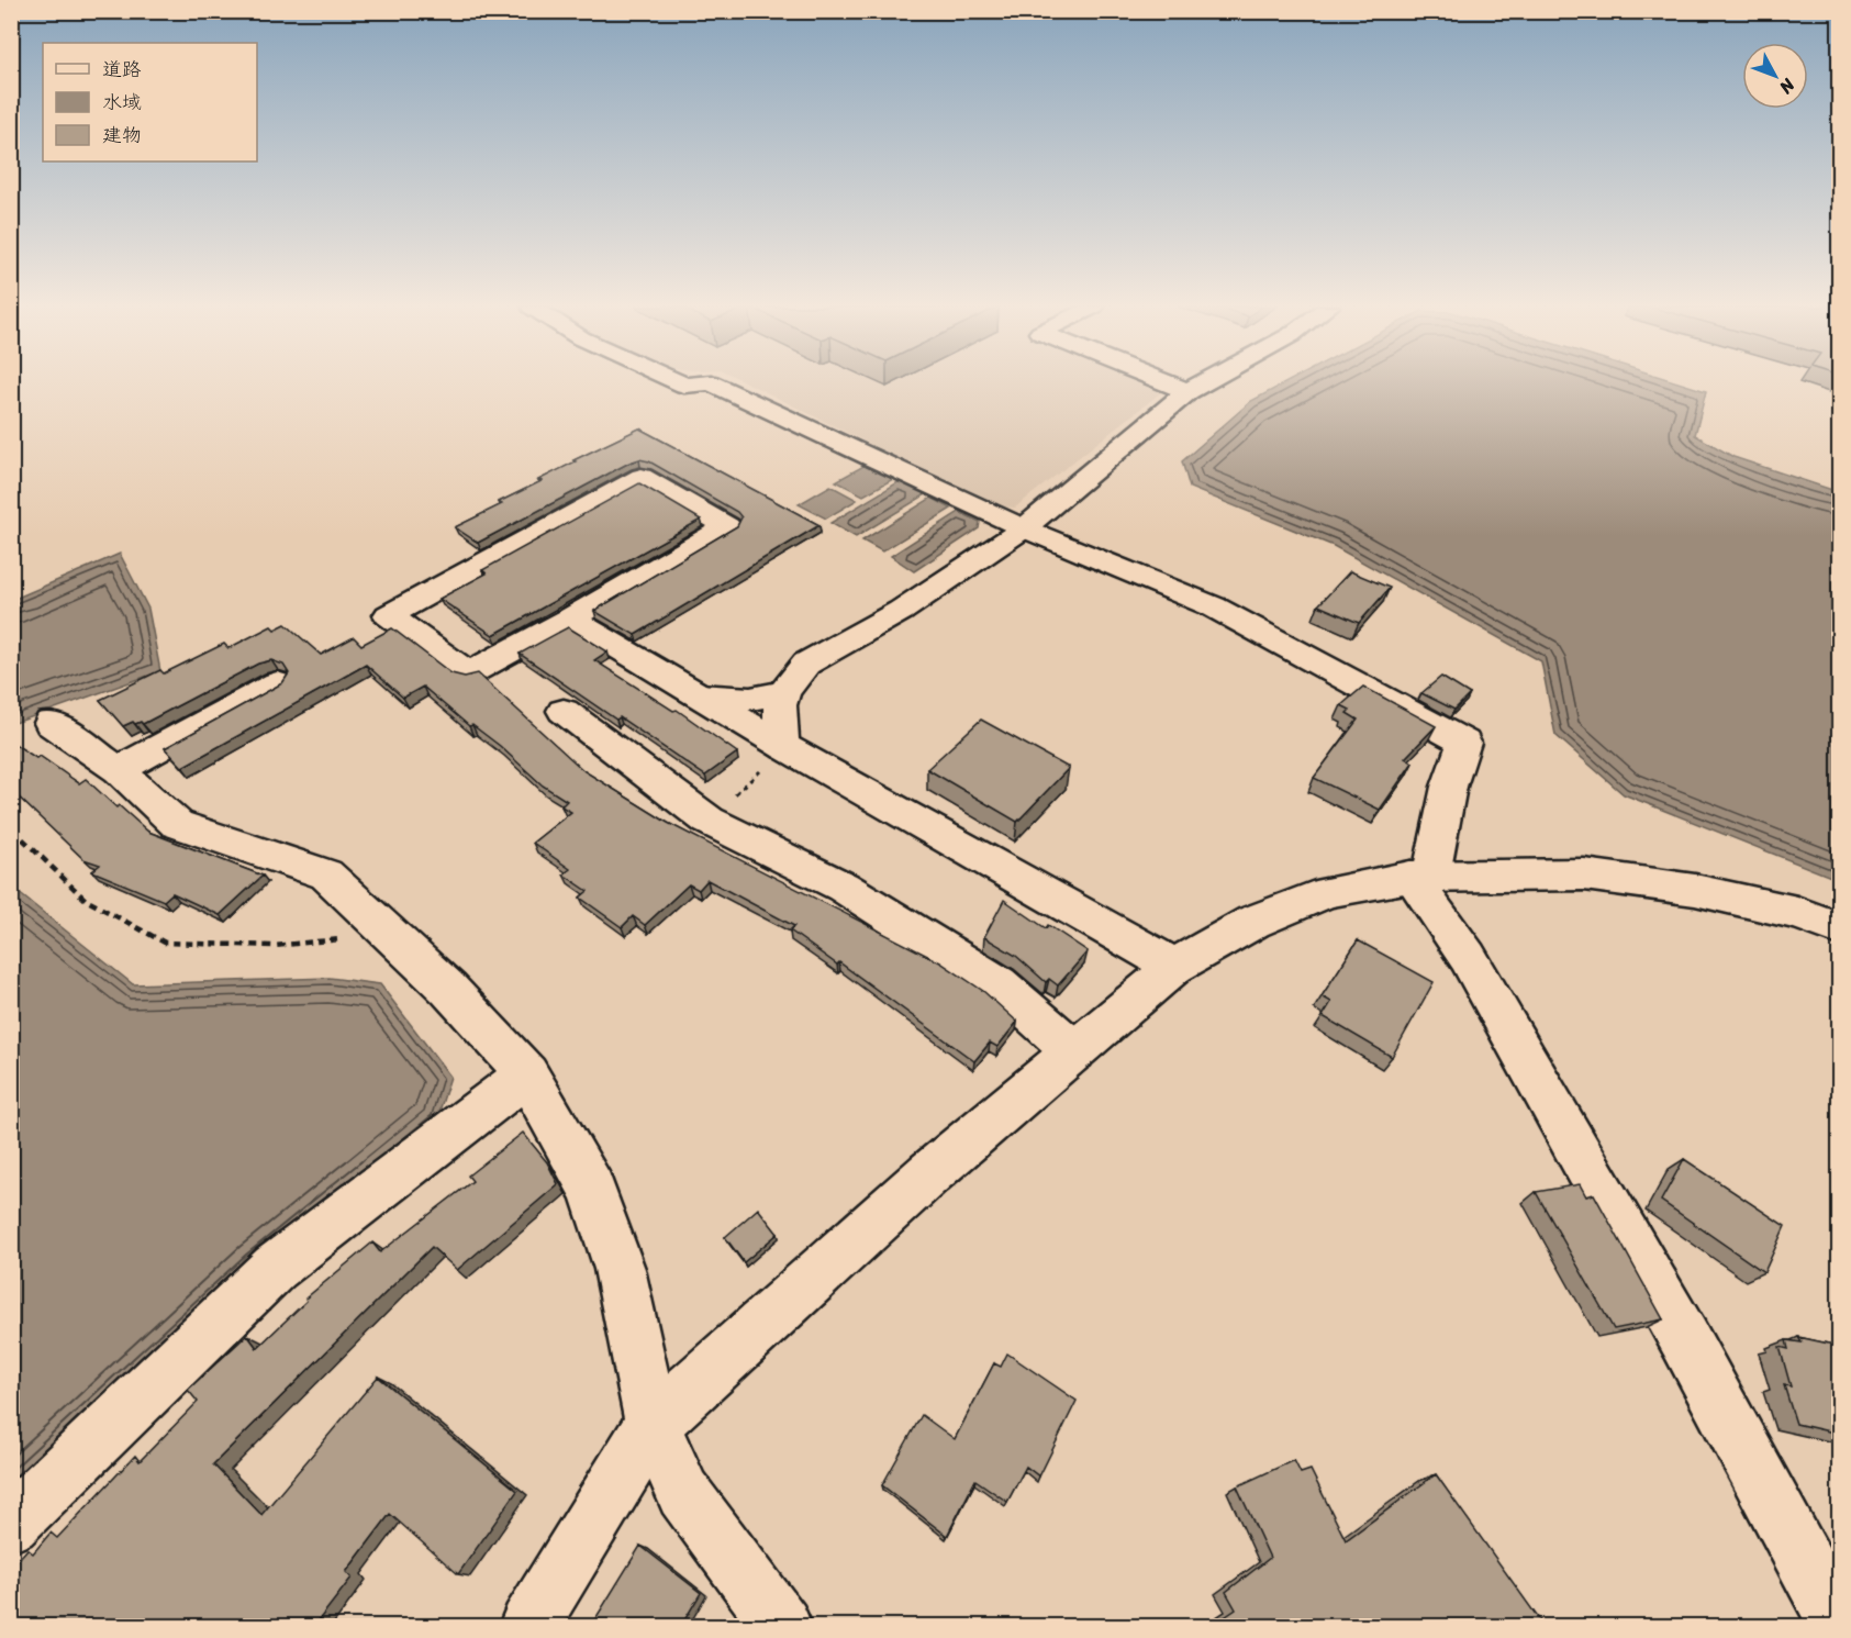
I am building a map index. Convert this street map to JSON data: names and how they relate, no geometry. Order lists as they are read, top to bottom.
{
  "legend": ["道路", "水域", "建物"],
  "north": "bottom right"
}
